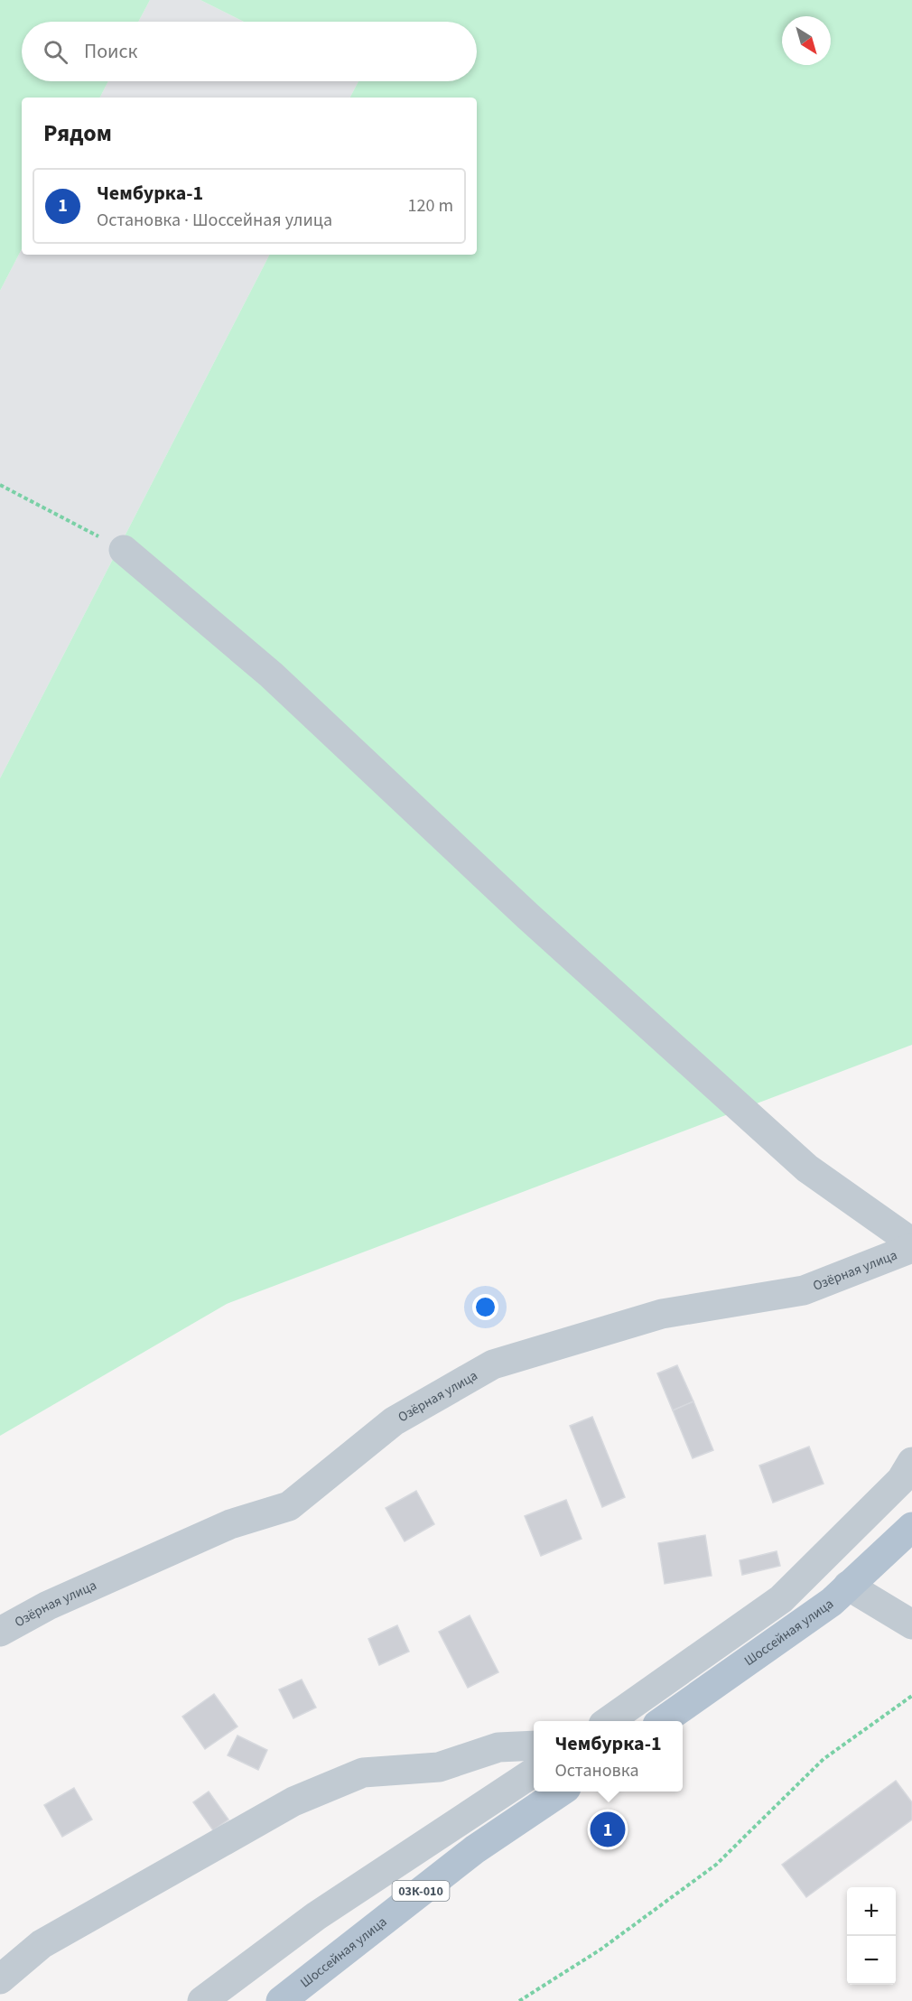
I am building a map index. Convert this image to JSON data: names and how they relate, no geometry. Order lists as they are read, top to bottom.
{
  "streets": {
    "main road": ["Шоссейная улица", "03К-010"],
    "street": ["Озёрная улица"]
  },
  "north": "bottom right",
  "page": {
    "search": "Поиск",
    "heading": "Рядом",
    "list": [
      {
        "mark": "1",
        "name": "Чембурка-1",
        "note": "Остановка · Шоссейная улица",
        "value": "120 m"
      }
    ],
    "popup": ["Чембурка-1", "Остановка"],
    "pins": "1",
    "map_buttons": ["+", "−"]
  }
}
